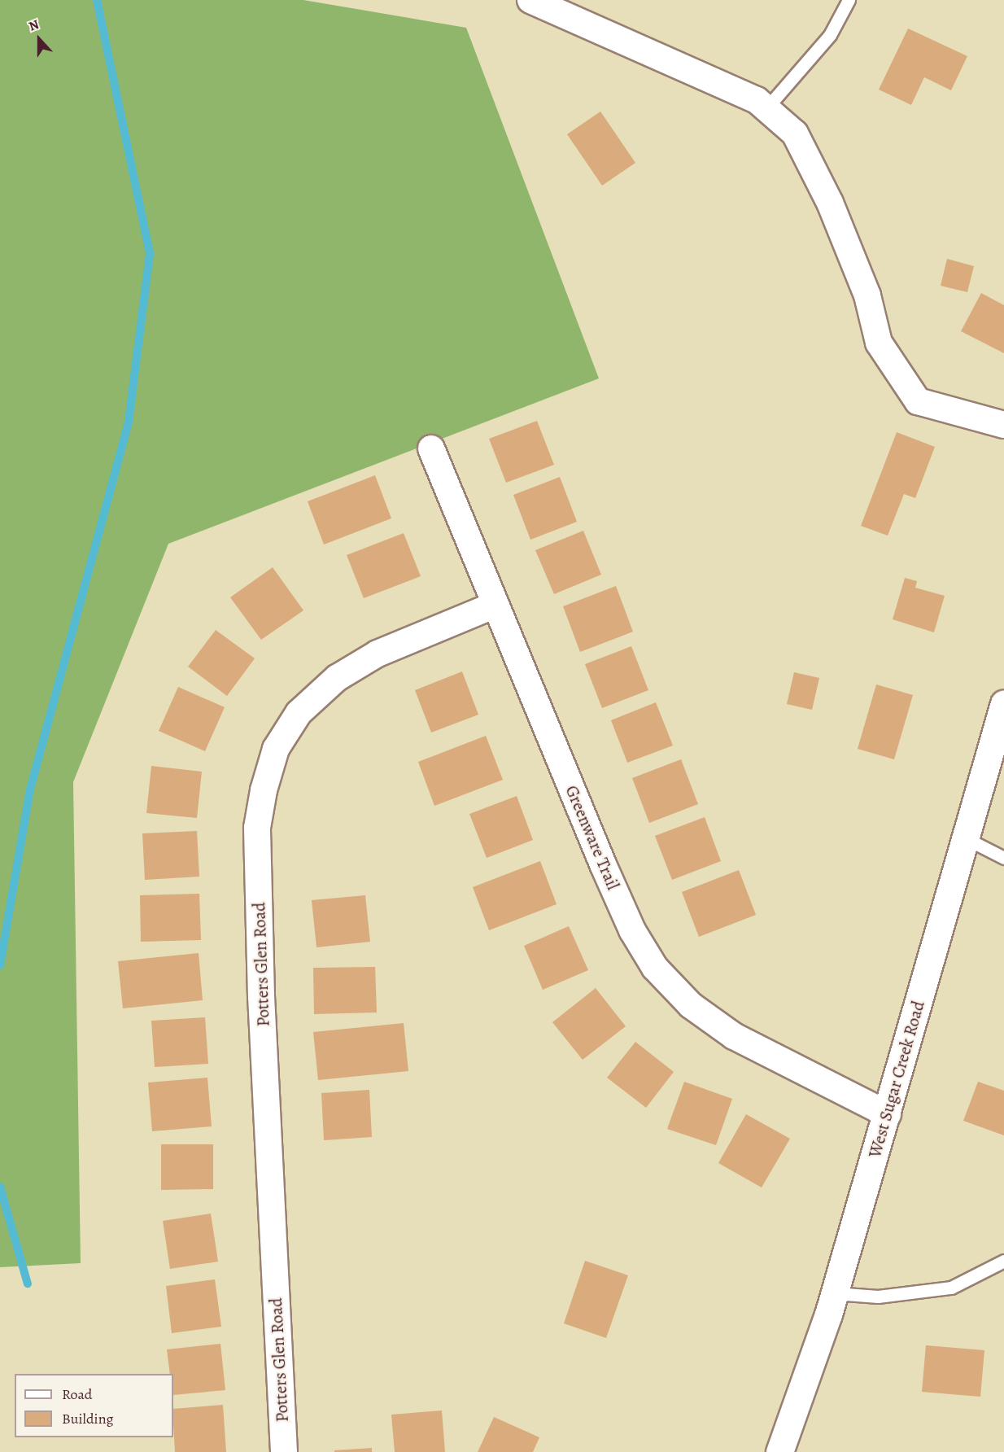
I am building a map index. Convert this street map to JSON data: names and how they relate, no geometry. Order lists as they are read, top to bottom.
{
  "streets": {
    "main road": ["West Sugar Creek Road"],
    "street": ["Greenware Trail", "Potters Glen Road"]
  },
  "crossings": [
    ["Greenware Trail", "Potters Glen Road"],
    ["Greenware Trail", "West Sugar Creek Road"]
  ],
  "legend": ["Road", "Building"],
  "north": "top"
}
